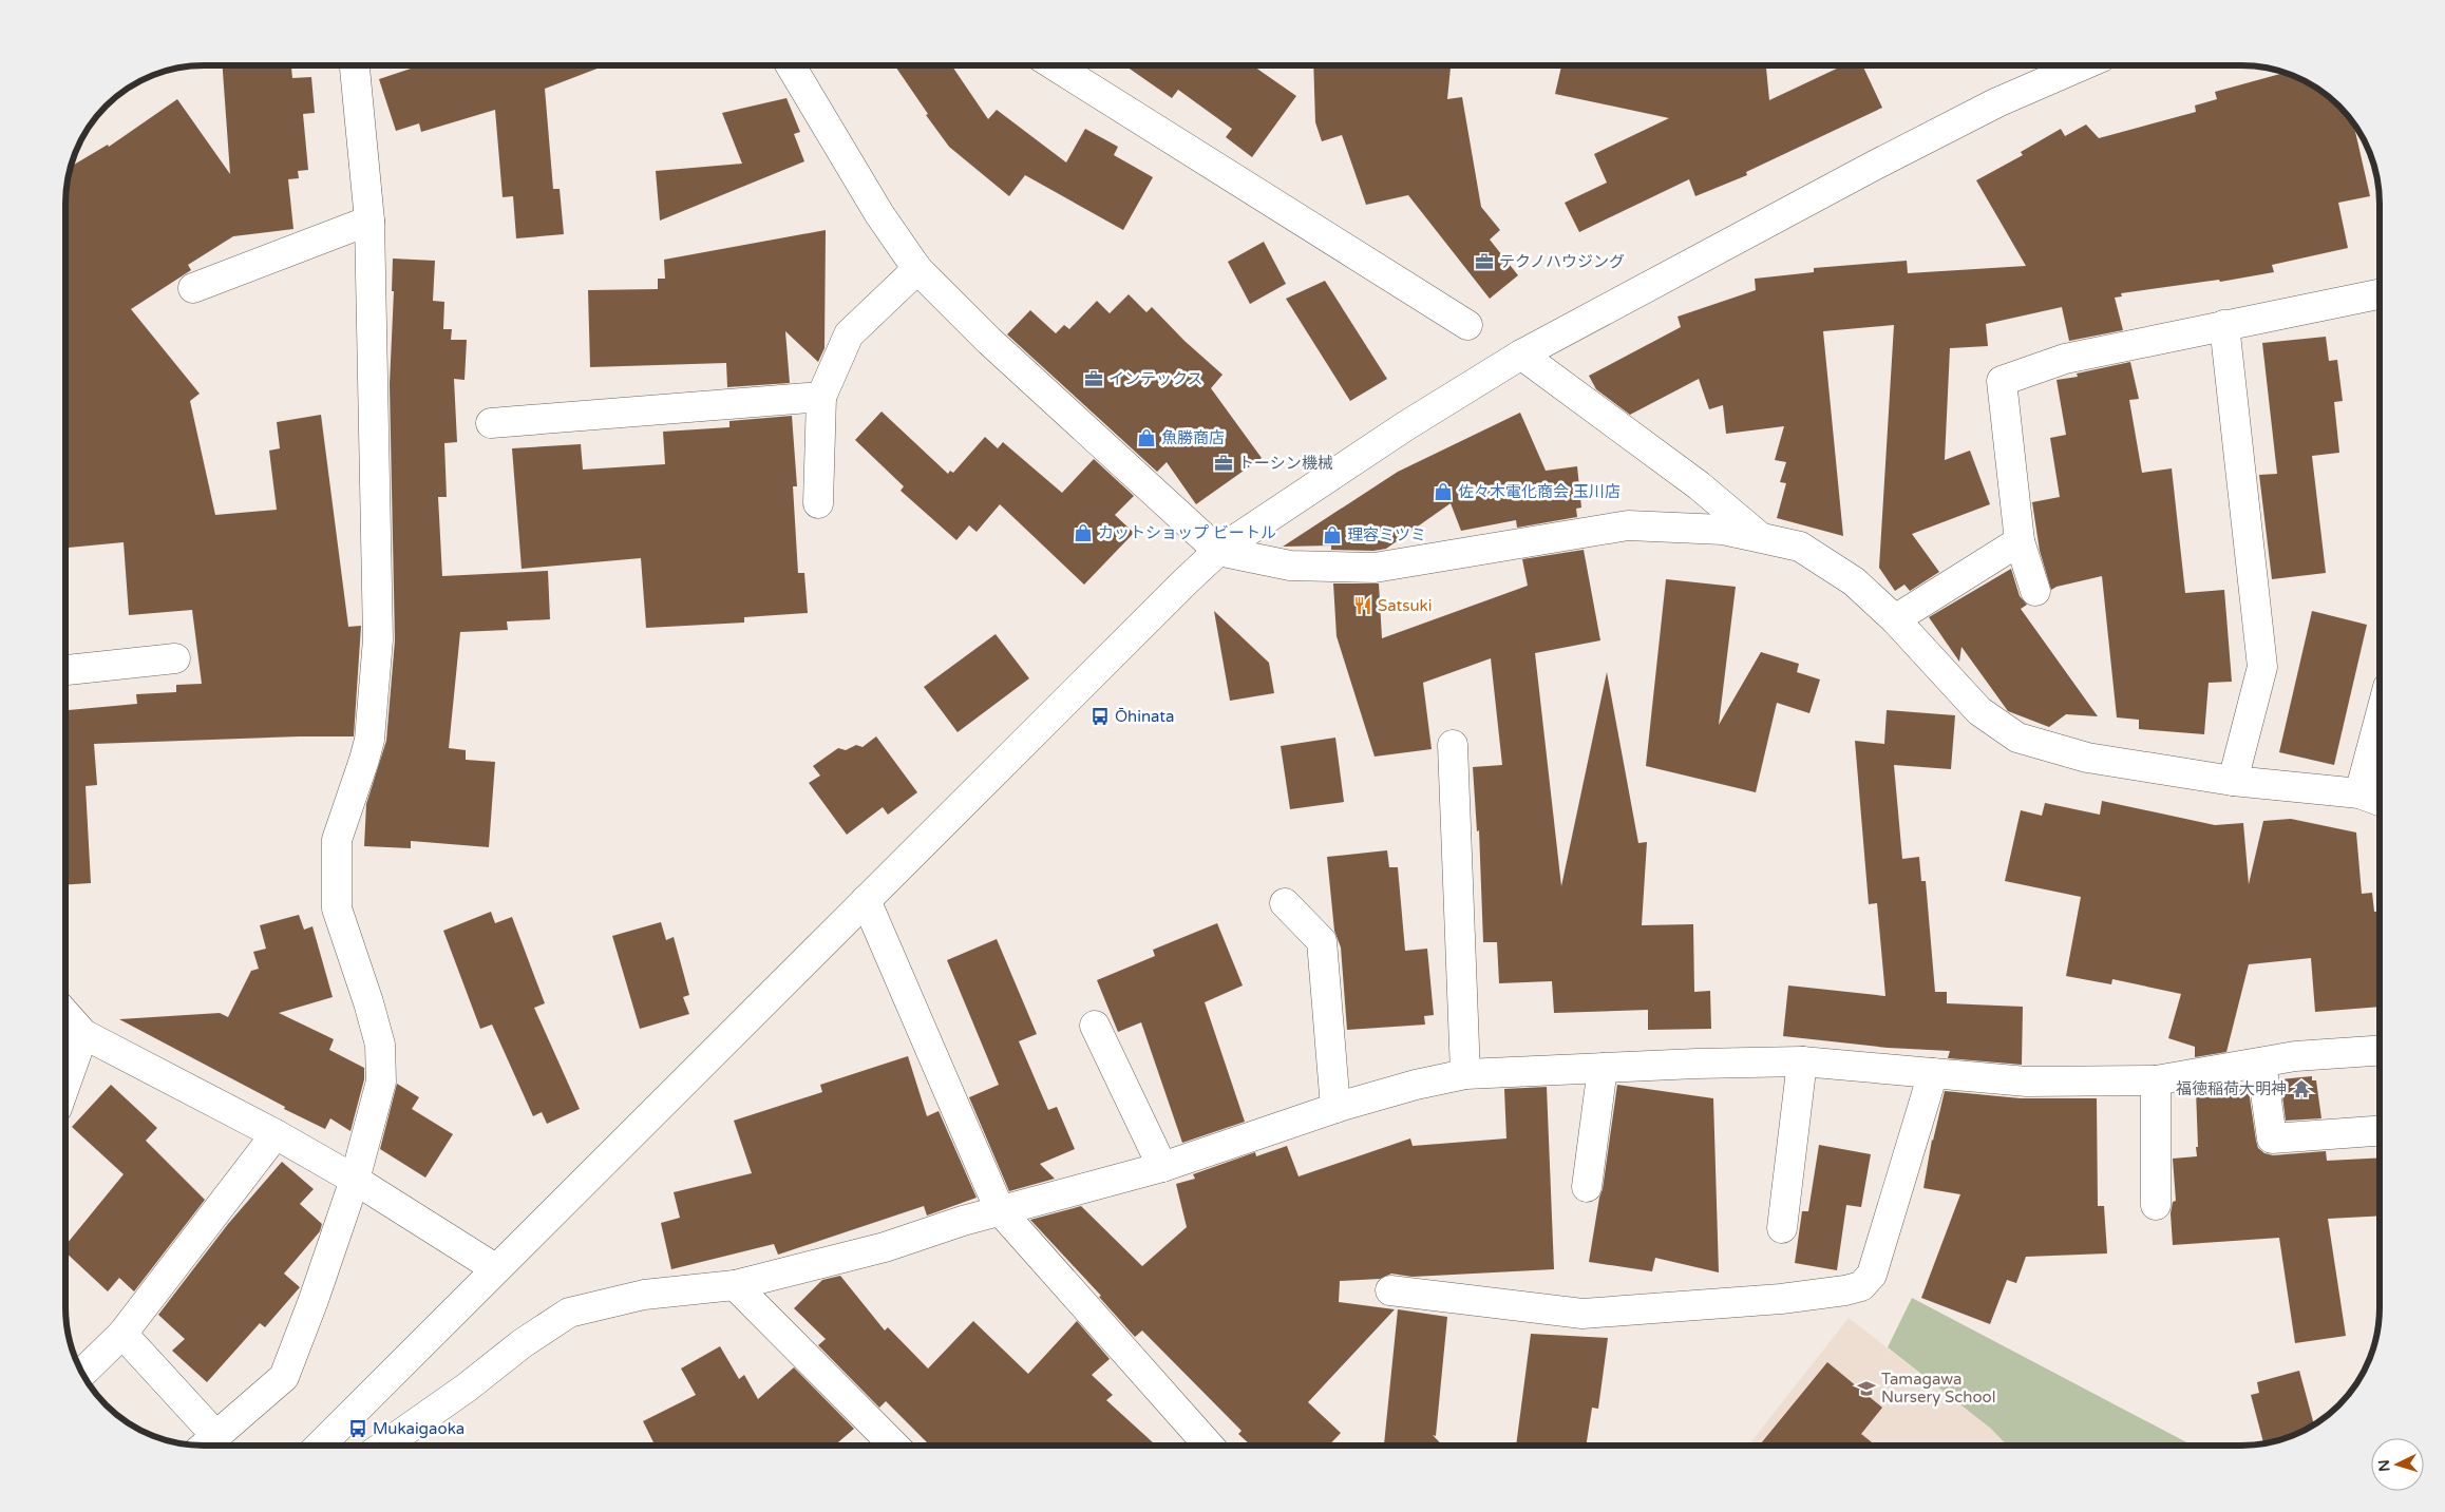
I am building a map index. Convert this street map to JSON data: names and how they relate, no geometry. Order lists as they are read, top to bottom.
{
  "places": {
    "office": ["テクノハウジング", "インテックス", "トーシン機械"],
    "shop": [
      "魚勝商店",
      "佐々木電化商会 玉川店",
      "カットショップ ビートル",
      "理容ミツミ"
    ],
    "restaurant": ["Satsuki"],
    "bus stop": ["Ōhinata", "Mukaigaoka"],
    "temple": ["福徳稲荷大明神"],
    "school or university": ["Tamagawa Nursery School"]
  },
  "north": "left"
}
